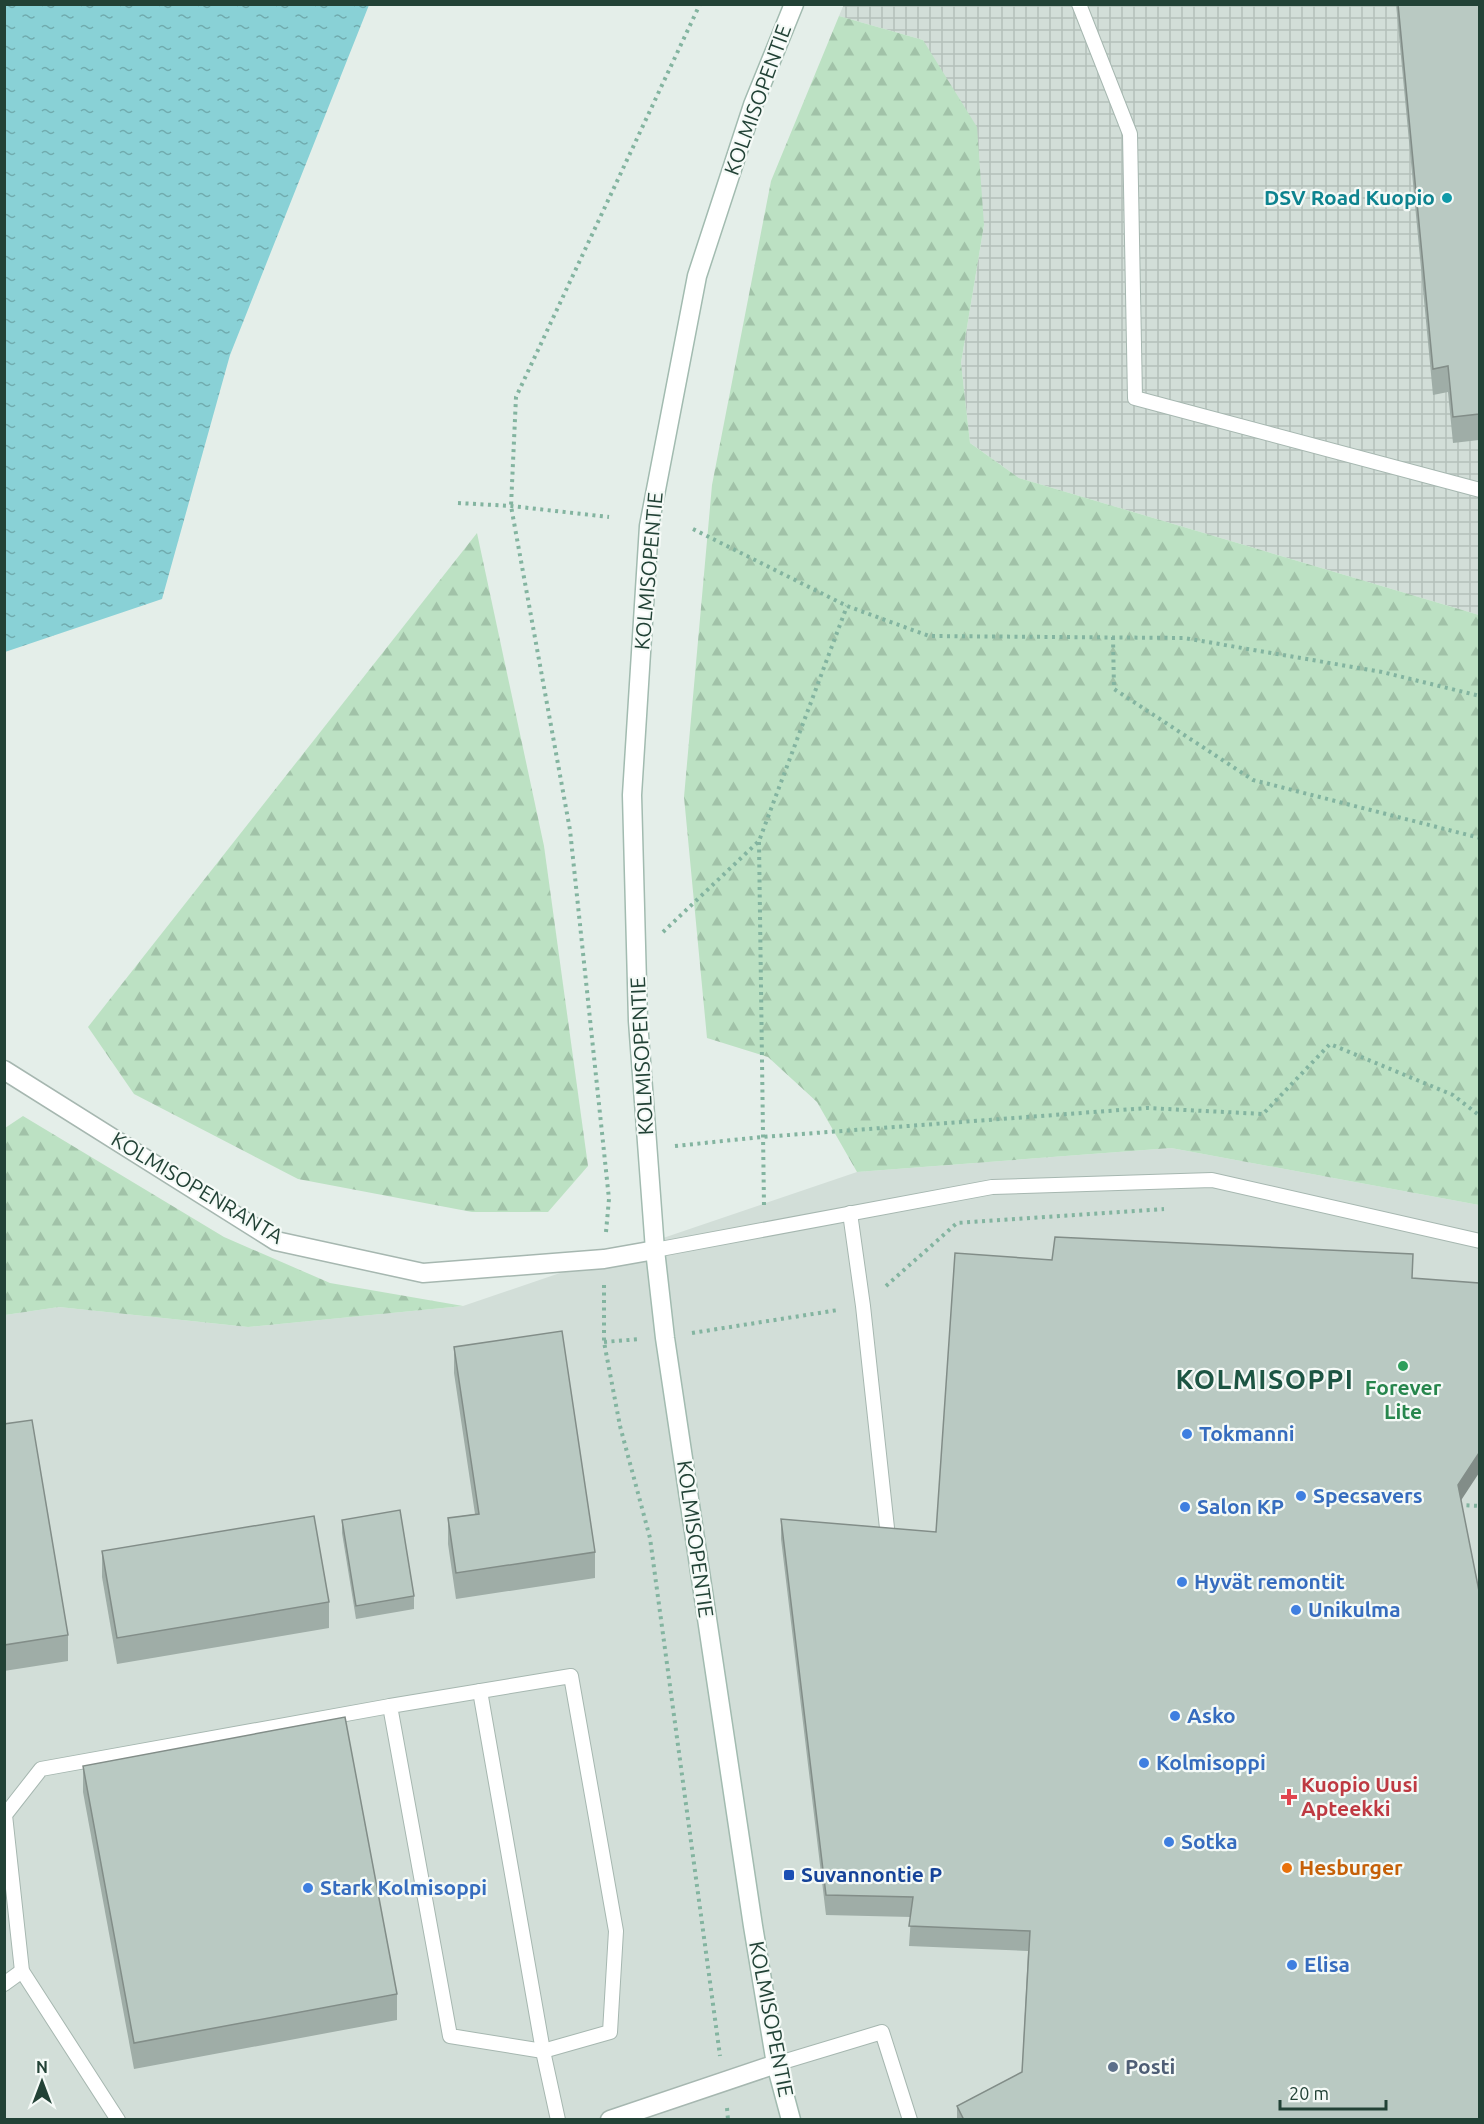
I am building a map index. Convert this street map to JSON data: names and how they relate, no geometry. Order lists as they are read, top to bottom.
{
  "streets": {
    "main road": ["KOLMISOPENTIE", "KOLMISOPENRANTA"]
  },
  "crossings": [
    ["KOLMISOPENTIE", "KOLMISOPENRANTA"]
  ],
  "districts": ["KOLMISOPPI"],
  "places": {
    "other": [
      "DSV Road Kuopio",
      "Forever Lite",
      "Tokmanni",
      "Specsavers",
      "Salon KP",
      "Hyvät remontit",
      "Unikulma",
      "Asko",
      "Kolmisoppi",
      "Sotka",
      "Hesburger",
      "Stark Kolmisoppi",
      "Elisa",
      "Posti"
    ],
    "health": ["Kuopio Uusi Apteekki"],
    "transit": ["Suvannontie P"]
  },
  "scale_bar": "20 m",
  "north": "top"
}
